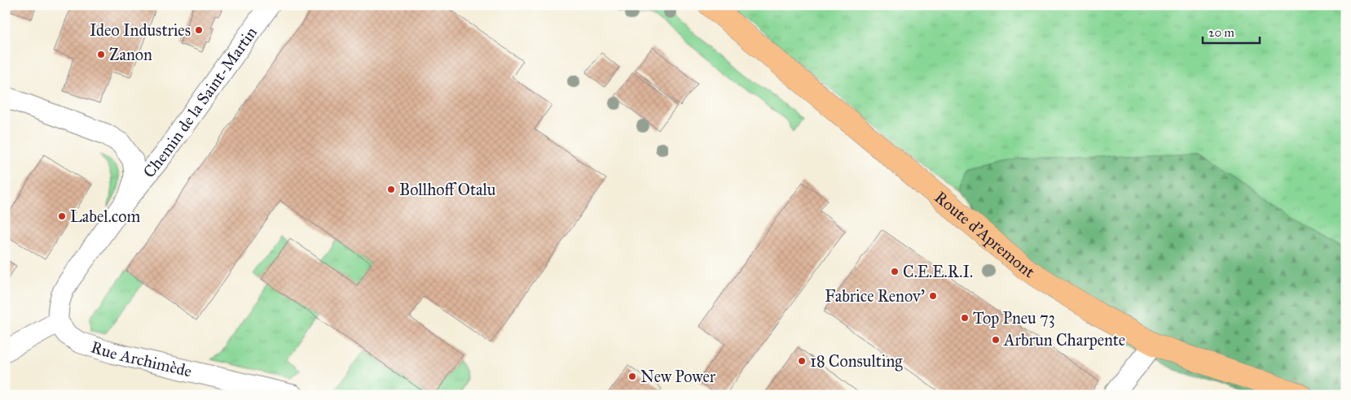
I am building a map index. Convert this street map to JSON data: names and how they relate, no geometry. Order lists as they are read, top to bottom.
{
  "streets": {
    "main road": ["Route d'Apremont"],
    "street": ["Chemin de la Saint-Martin", "Rue Archimède"]
  },
  "crossings": [
    ["Chemin de la Saint-Martin", "Rue Archimède"]
  ],
  "places": [
    "Ideo Industries",
    "Zanon",
    "Bollhoff Otalu",
    "Label.com",
    "C.E.E.R.I.",
    "Fabrice Renov'",
    "Top Pneu 73",
    "Arbrun Charpente",
    "18 Consulting",
    "New Power"
  ],
  "scale_bar": "20 m"
}
